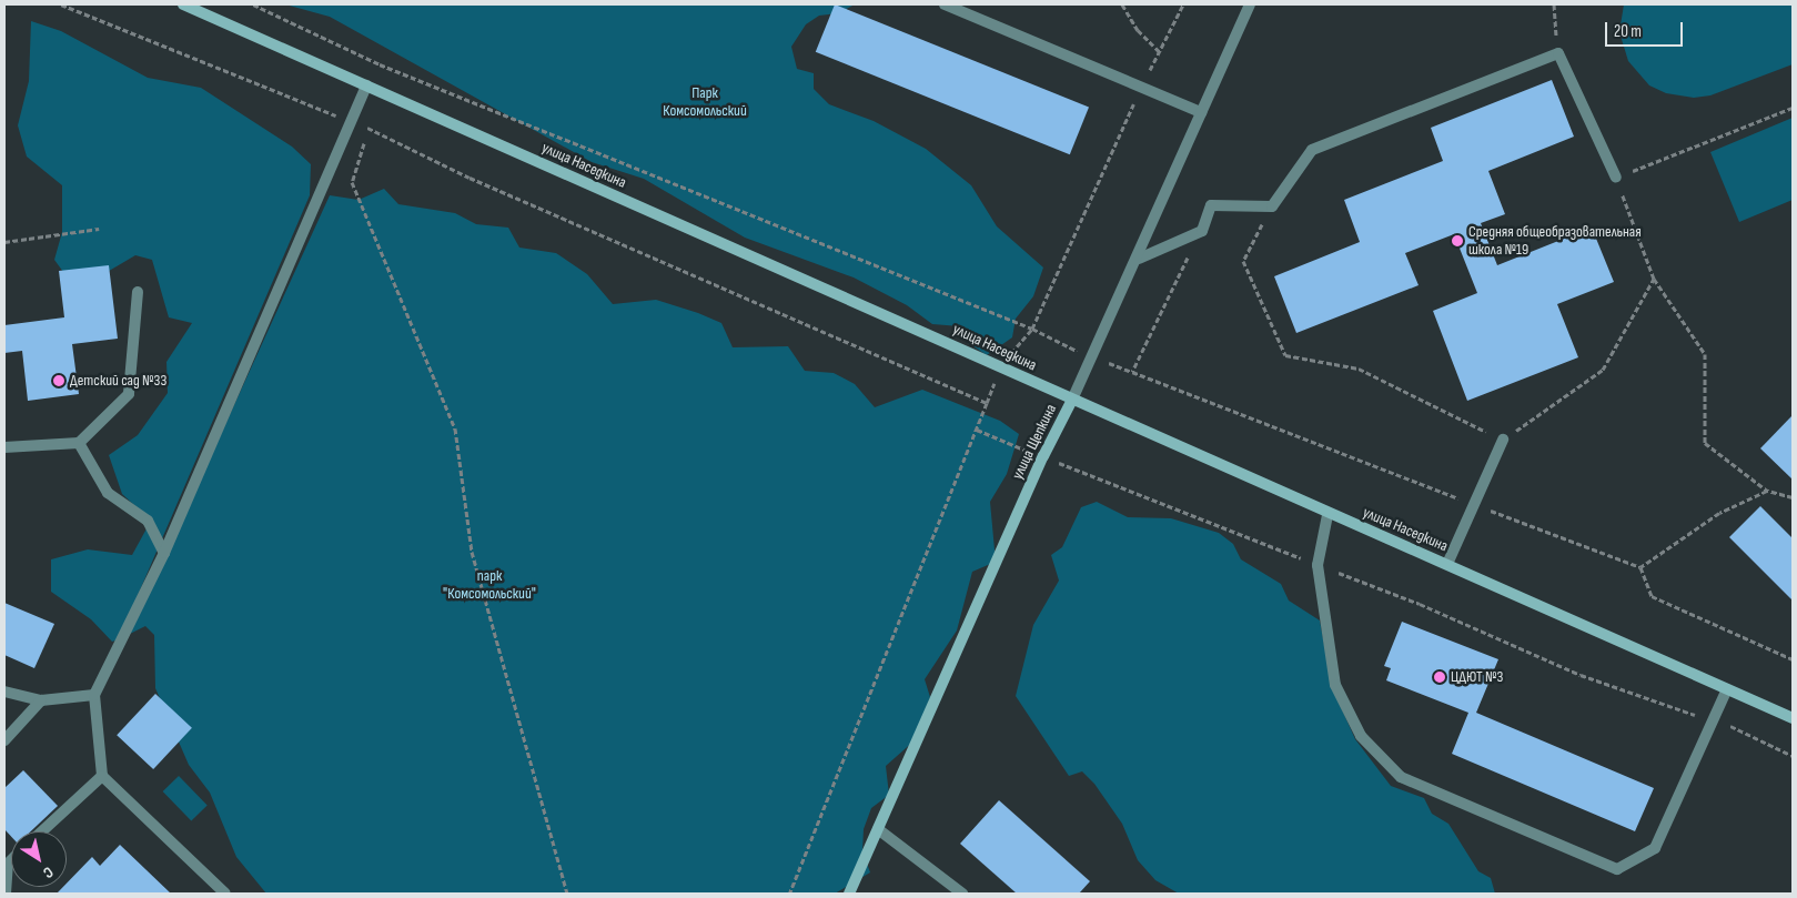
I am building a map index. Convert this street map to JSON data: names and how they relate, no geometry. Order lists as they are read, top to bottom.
{
  "streets": {
    "main road": ["улица Наседкина", "улица Щепкина"]
  },
  "crossings": [
    ["улица Наседкина", "улица Щепкина"]
  ],
  "parks": ["Парк Комсомольский", "парк \"Комсомольский\""],
  "places": ["Средняя общеобразовательная школа №19", "Детский сад №33", "ЦДЮТ №3"],
  "scale_bar": "20 m",
  "north": "bottom right"
}
